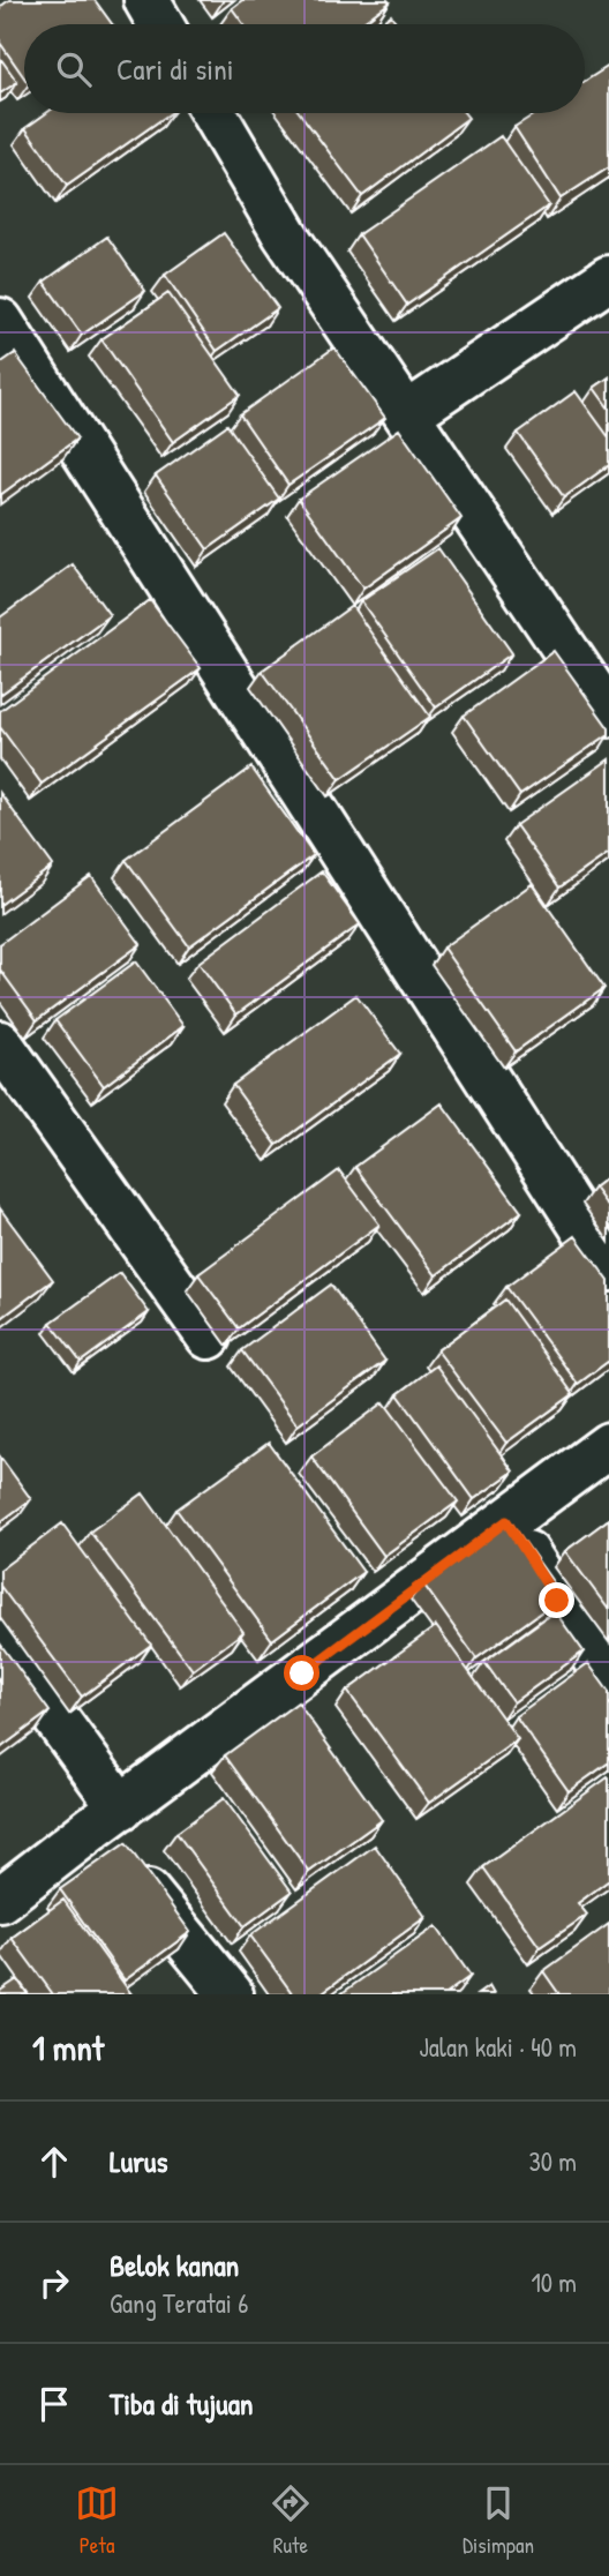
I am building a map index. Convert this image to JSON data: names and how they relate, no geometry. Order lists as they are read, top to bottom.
{
  "page": {
    "search": "Cari di sini",
    "heading": ["1 mnt", "Jalan kaki · 40 m"],
    "list": [
      ["Lurus", "30 m"],
      ["Belok kanan", "Gang Teratai 6", "10 m"],
      "Tiba di tujuan"
    ],
    "nav": ["Peta", "Rute", "Disimpan"]
  }
}
